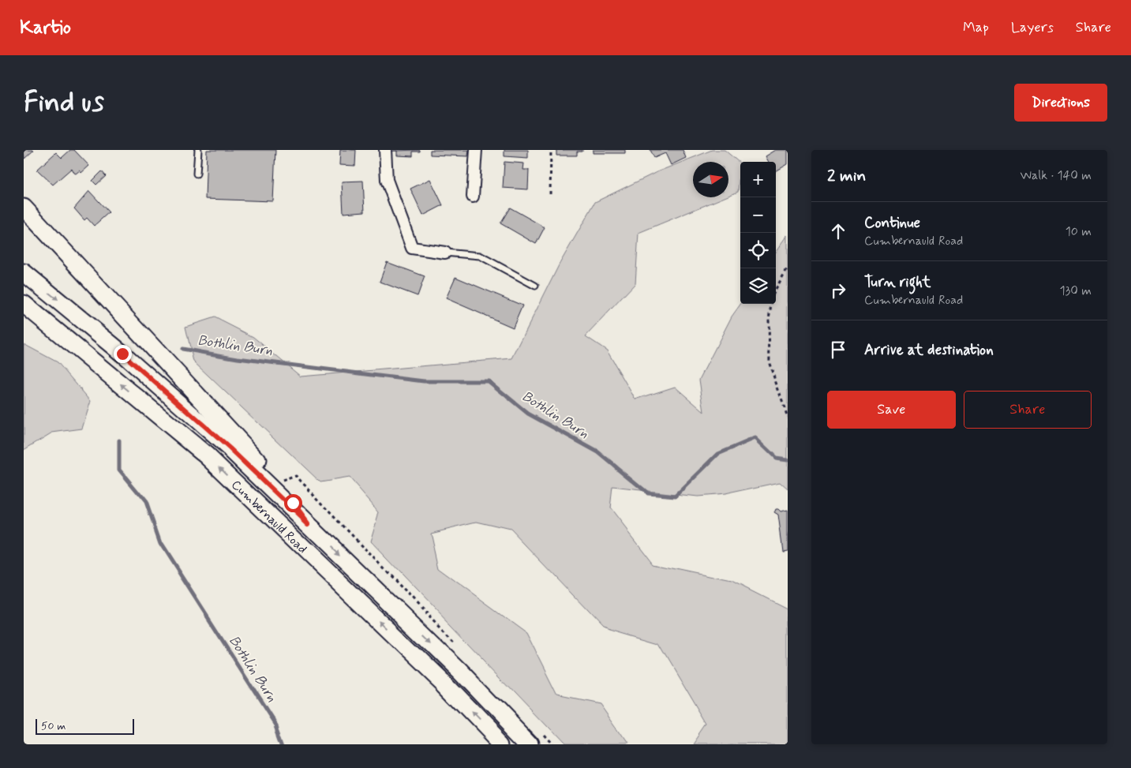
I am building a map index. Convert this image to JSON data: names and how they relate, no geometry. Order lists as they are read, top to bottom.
{
  "streets": {
    "main road": ["Cumbernauld Road"]
  },
  "water": ["Bothlin Burn"],
  "scale_bar": "50 m",
  "north": "right",
  "page": {
    "header": "Kartio",
    "nav": ["Map", "Layers", "Share"],
    "buttons": [
      "Directions",
      ["Save", "Share"]
    ],
    "title": "Find us",
    "heading": ["2 min", "Walk · 140 m"],
    "map_buttons": ["+", "−"],
    "list": [
      ["Continue", "Cumbernauld Road", "10 m"],
      ["Turn right", "Cumbernauld Road", "130 m"],
      "Arrive at destination"
    ],
    "scale": "50 m"
  }
}
